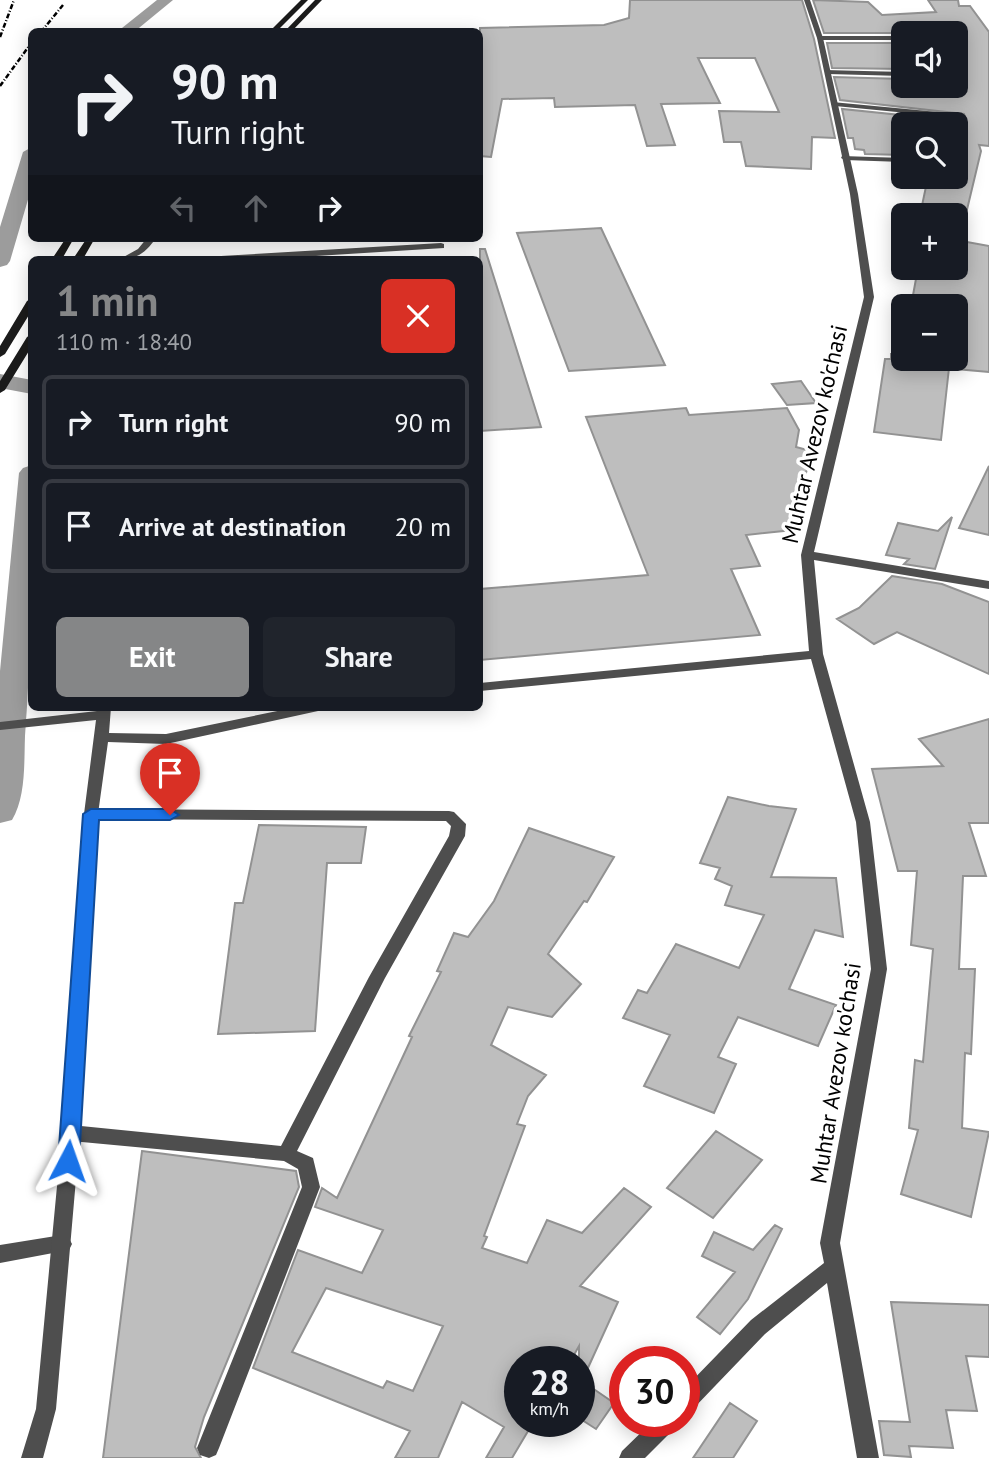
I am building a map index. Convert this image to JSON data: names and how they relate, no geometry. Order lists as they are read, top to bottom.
{
  "streets": {
    "street": ["Muhtar Avezov ko'chasi"]
  },
  "page": {
    "map_buttons": ["+", "−"],
    "turn": ["90 m", "Turn right"],
    "heading": ["1 min", "110 m · 18:40"],
    "list": [
      {
        "name": "Turn right",
        "value": "90 m"
      },
      {
        "name": "Arrive at destination",
        "value": "20 m"
      }
    ],
    "buttons": ["Exit", "Share"],
    "speed": "28 km/h",
    "limit": "30"
  }
}
